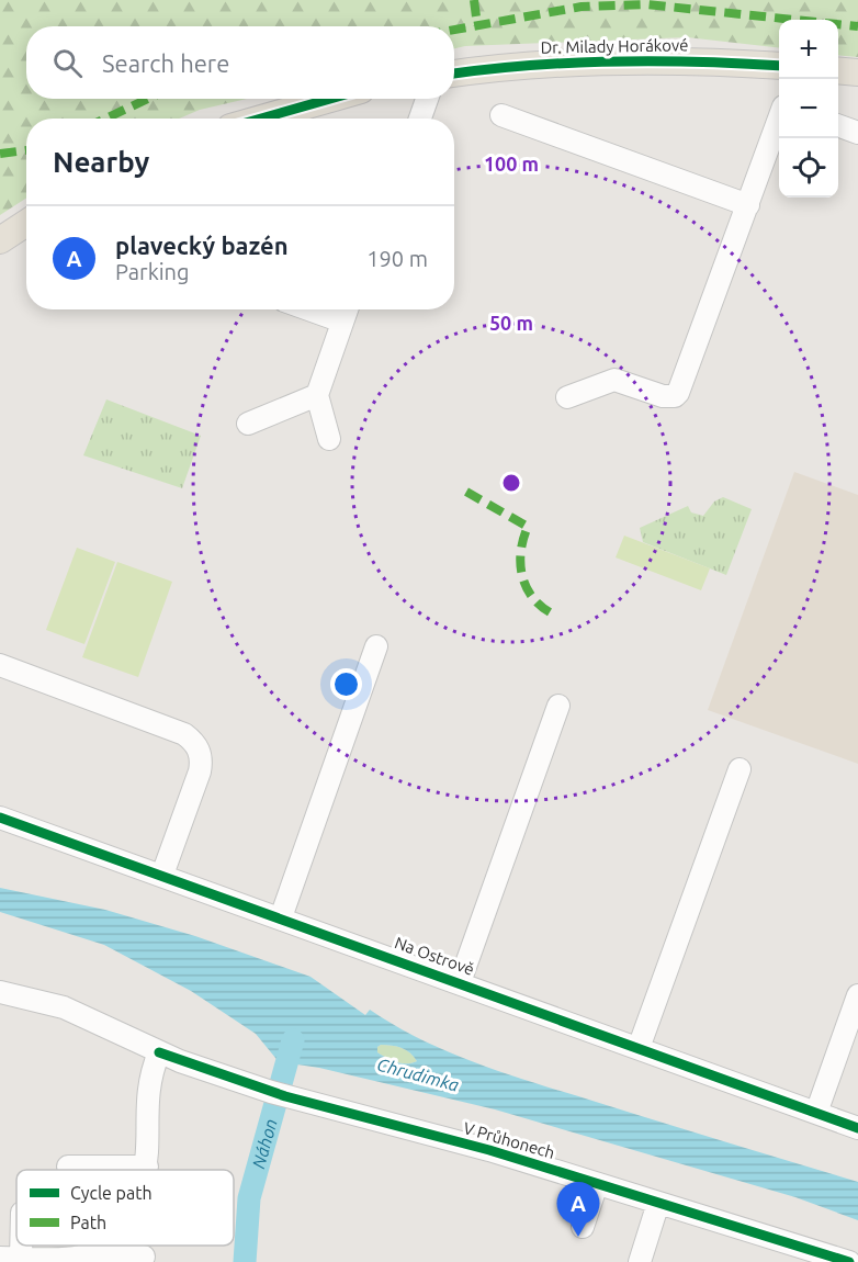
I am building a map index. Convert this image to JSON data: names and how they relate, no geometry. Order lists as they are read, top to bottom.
{
  "streets": {
    "main road": ["Dr. Milady Horákové"],
    "street": ["Na Ostrově", "V Průhonech"]
  },
  "water": ["Chrudimka", "Náhon"],
  "legend": ["Cycle path", "Path"],
  "page": {
    "map_buttons": ["+", "−"],
    "search": "Search here",
    "heading": "Nearby",
    "list": [
      {
        "mark": "A",
        "name": "plavecký bazén",
        "note": "Parking",
        "value": "190 m"
      }
    ],
    "pins": "A"
  },
  "rings": ["100 m", "50 m"]
}
